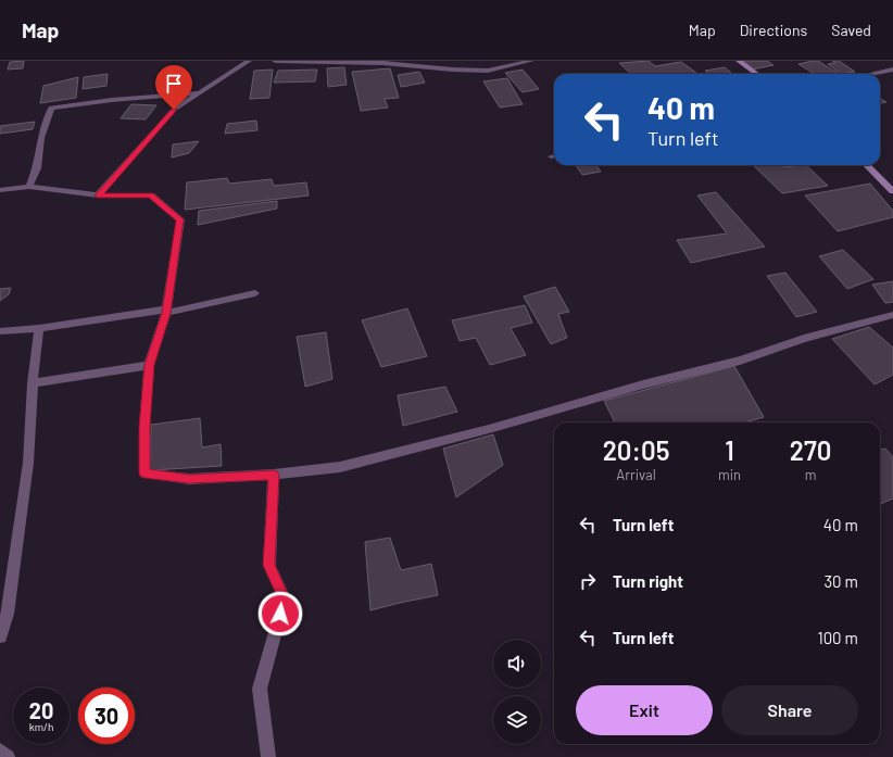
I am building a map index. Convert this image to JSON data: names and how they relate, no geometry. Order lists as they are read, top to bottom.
{
  "page": {
    "header": "Map",
    "nav": ["Map", "Directions", "Saved"],
    "turn": ["40 m", "Turn left"],
    "eta": [
      "20:05",
      "Arrival",
      "1",
      "min",
      "270",
      "m"
    ],
    "list": [
      {
        "name": "Turn left",
        "value": "40 m"
      },
      {
        "name": "Turn right",
        "value": "30 m"
      },
      {
        "name": "Turn left",
        "value": "100 m"
      }
    ],
    "buttons": ["Exit", "Share"],
    "speed": "20 km/h",
    "limit": "30"
  }
}
